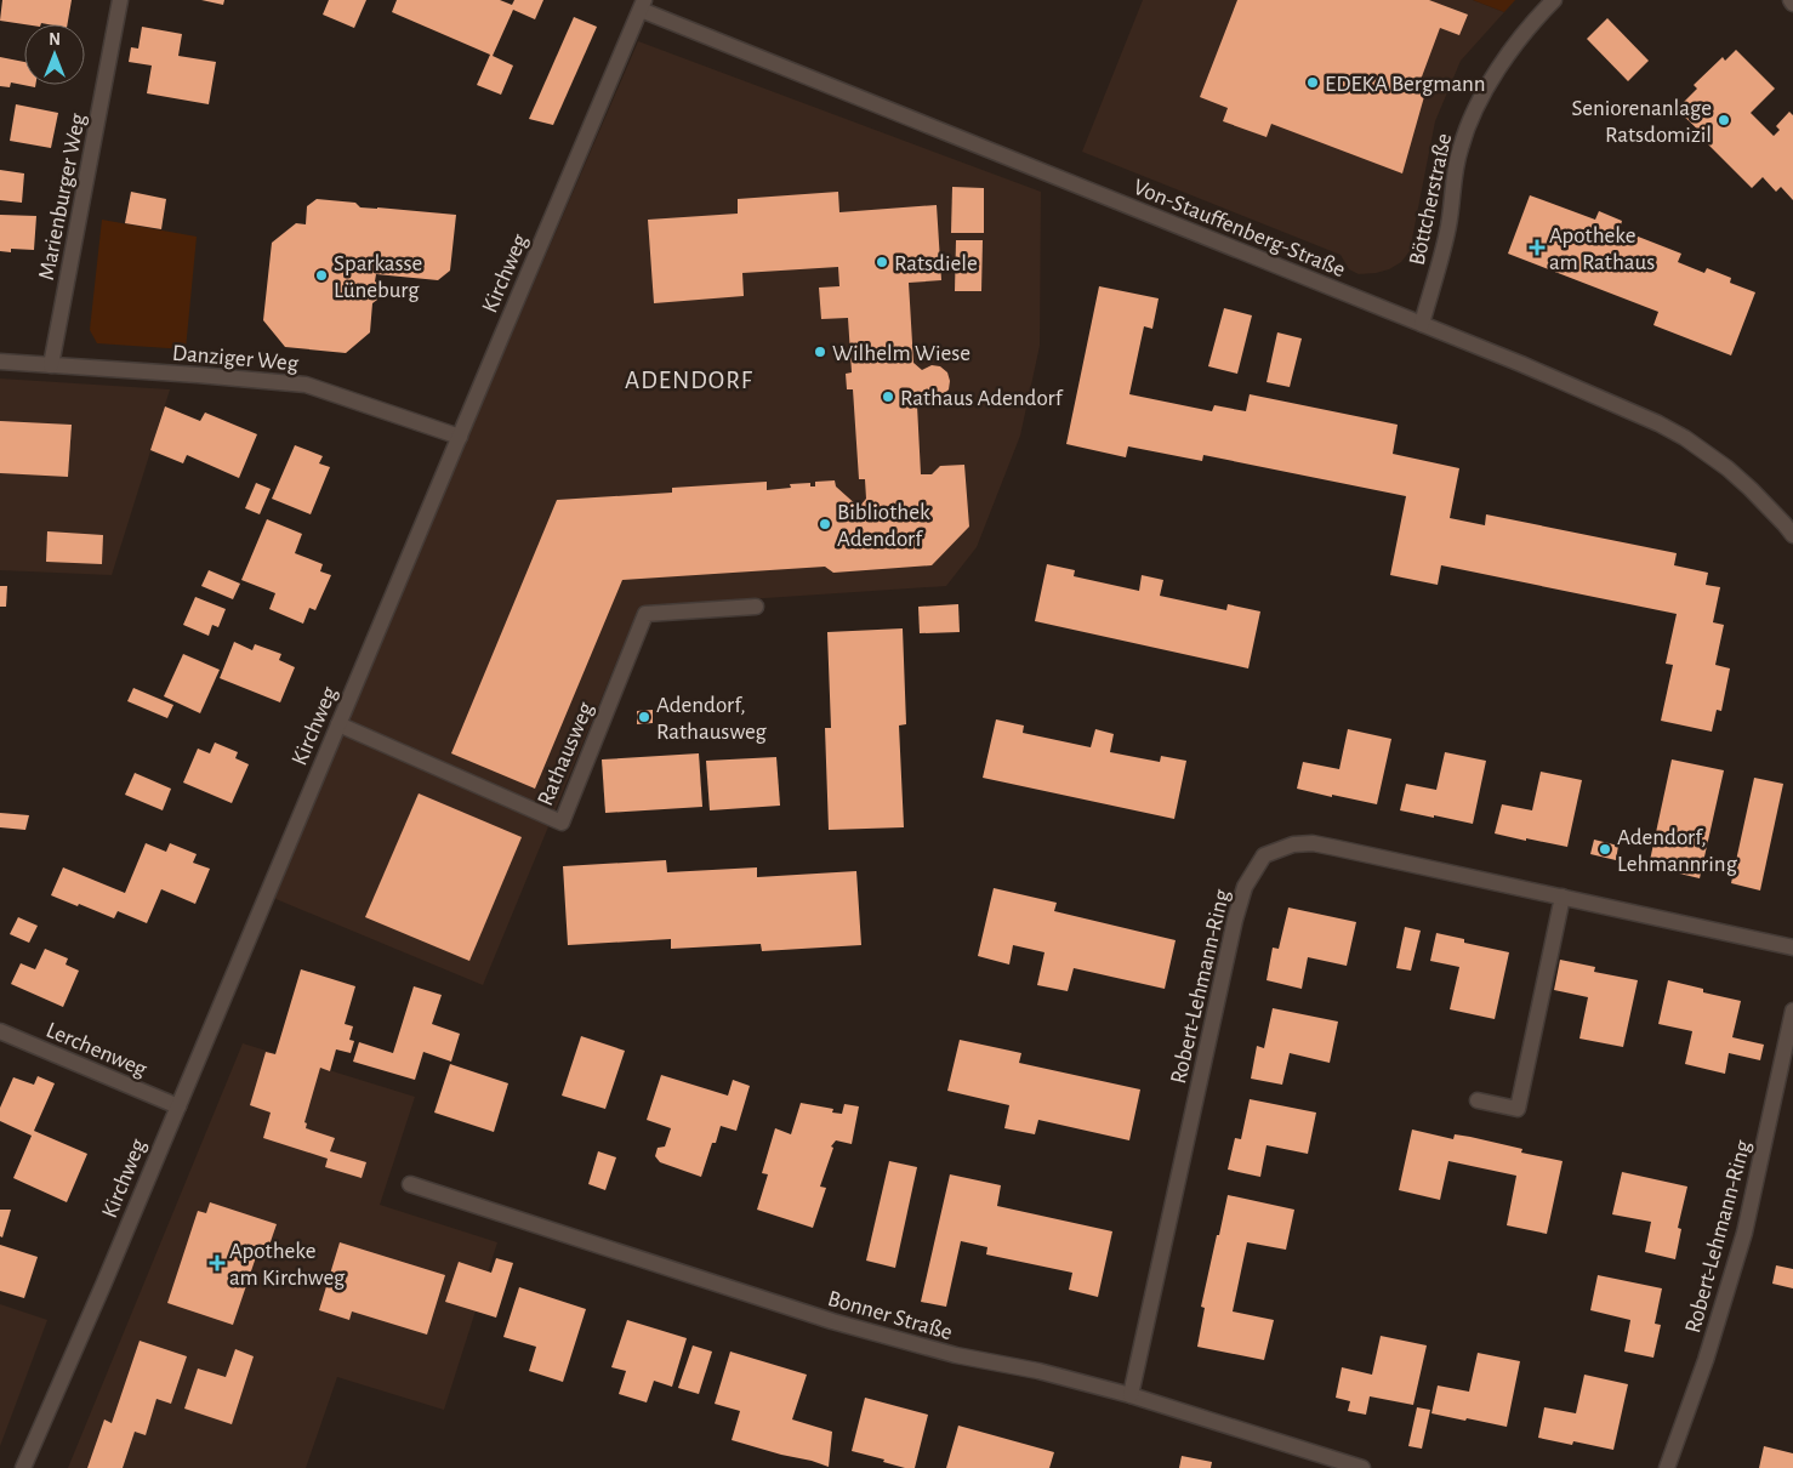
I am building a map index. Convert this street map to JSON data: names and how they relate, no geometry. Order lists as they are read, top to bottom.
{
  "streets": {
    "street": [
      "Marienburger Weg",
      "Böttcherstraße",
      "Von-Stauffenberg-Straße",
      "Kirchweg",
      "Danziger Weg",
      "Rathausweg",
      "Robert-Lehmann-Ring",
      "Lerchenweg",
      "Bonner Straße"
    ]
  },
  "crossings": [
    ["Marienburger Weg", "Danziger Weg"],
    ["Böttcherstraße", "Von-Stauffenberg-Straße"],
    ["Von-Stauffenberg-Straße", "Kirchweg"],
    ["Kirchweg", "Danziger Weg"],
    ["Kirchweg", "Rathausweg"],
    ["Kirchweg", "Lerchenweg"],
    ["Robert-Lehmann-Ring", "Bonner Straße"]
  ],
  "districts": ["ADENDORF"],
  "places": {
    "other": [
      "EDEKA Bergmann",
      "Seniorenanlage Ratsdomizil",
      "Ratsdiele",
      "Sparkasse Lüneburg",
      "Wilhelm Wiese",
      "Rathaus Adendorf",
      "Bibliothek Adendorf",
      "Adendorf, Rathausweg",
      "Adendorf, Lehmannring"
    ],
    "health": ["Apotheke am Rathaus", "Apotheke am Kirchweg"]
  },
  "north": "top"
}
